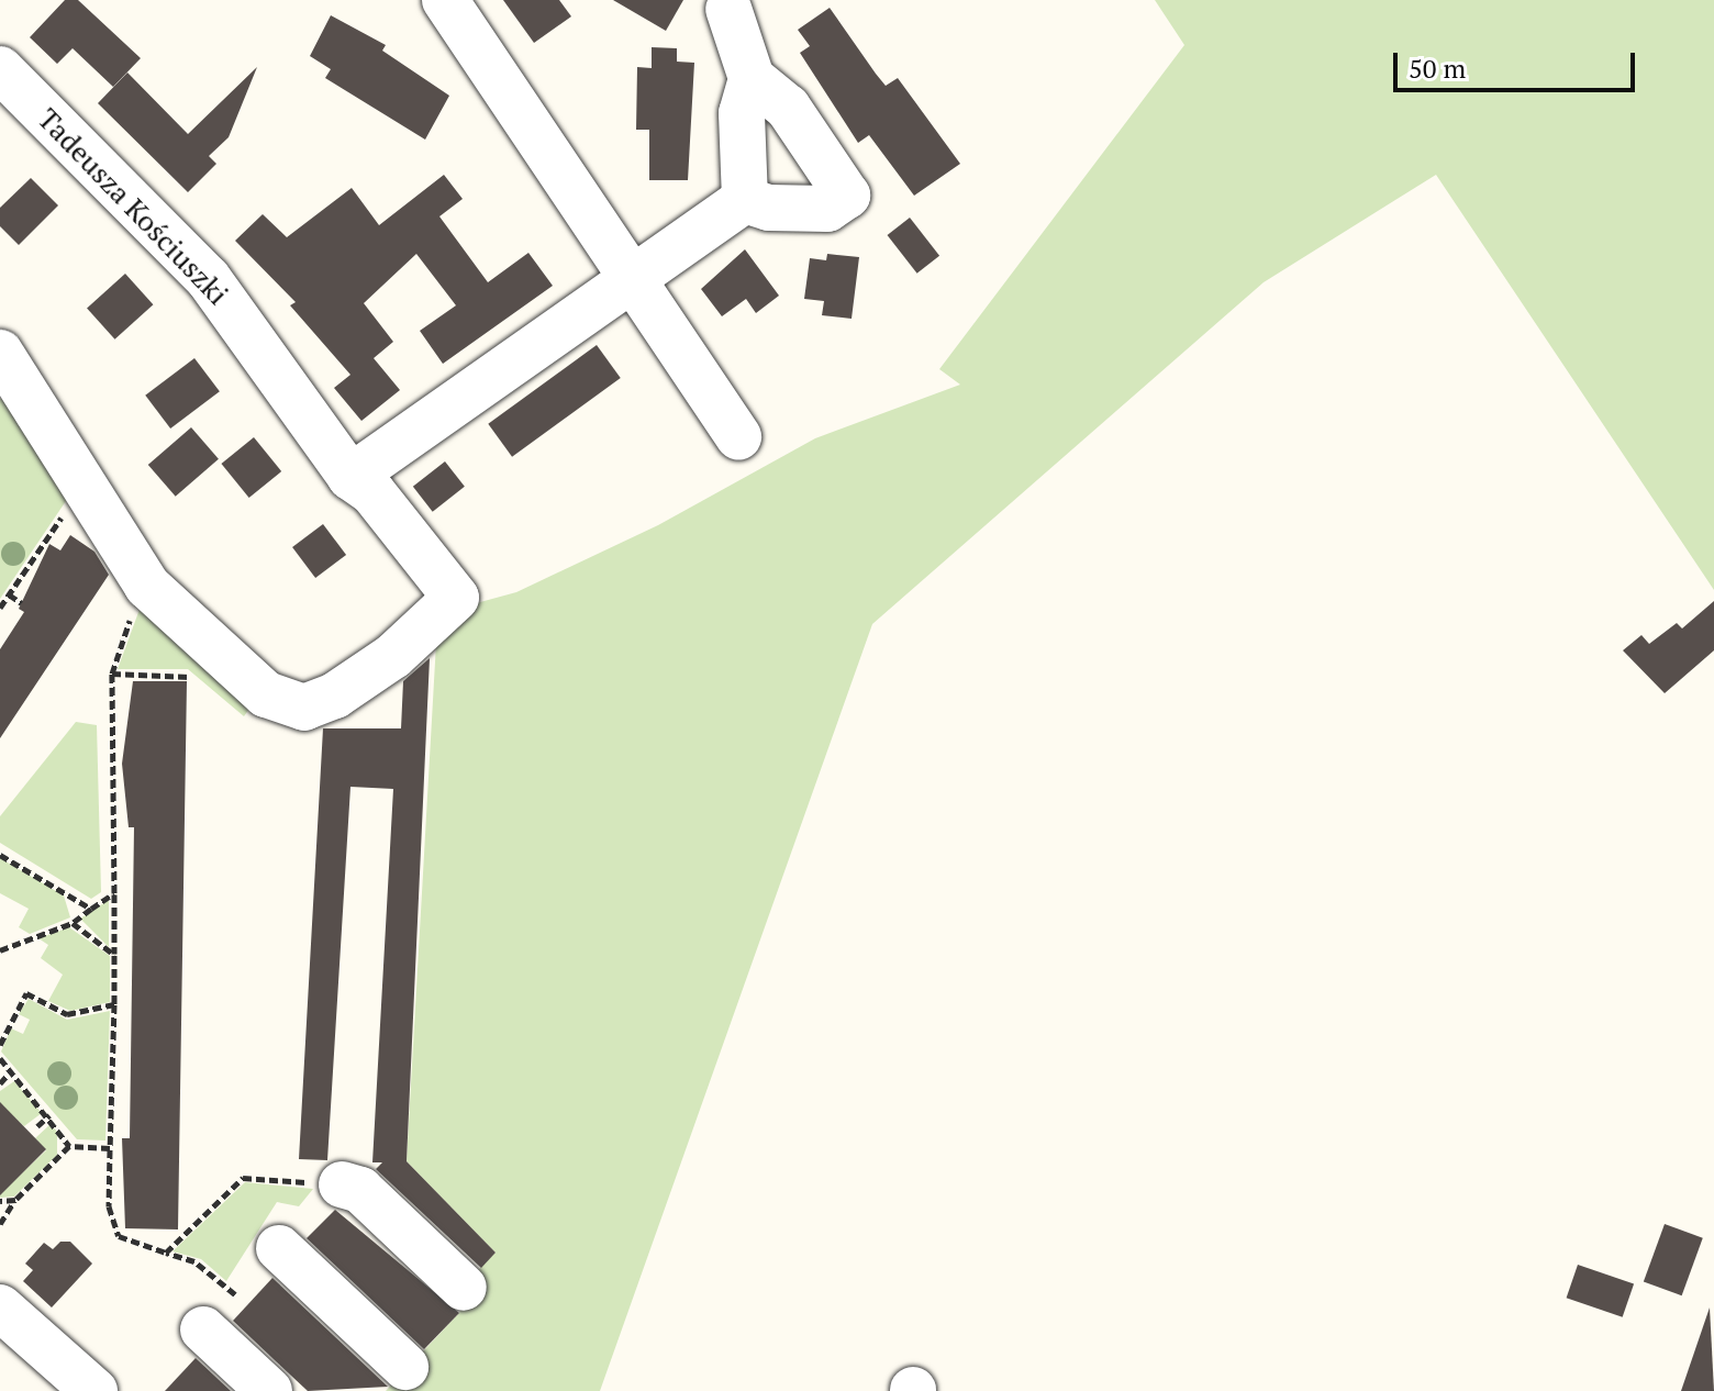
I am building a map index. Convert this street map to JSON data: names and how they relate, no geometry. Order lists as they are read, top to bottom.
{
  "streets": {
    "street": ["Tadeusza Kościuszki"]
  },
  "scale_bar": "50 m"
}
